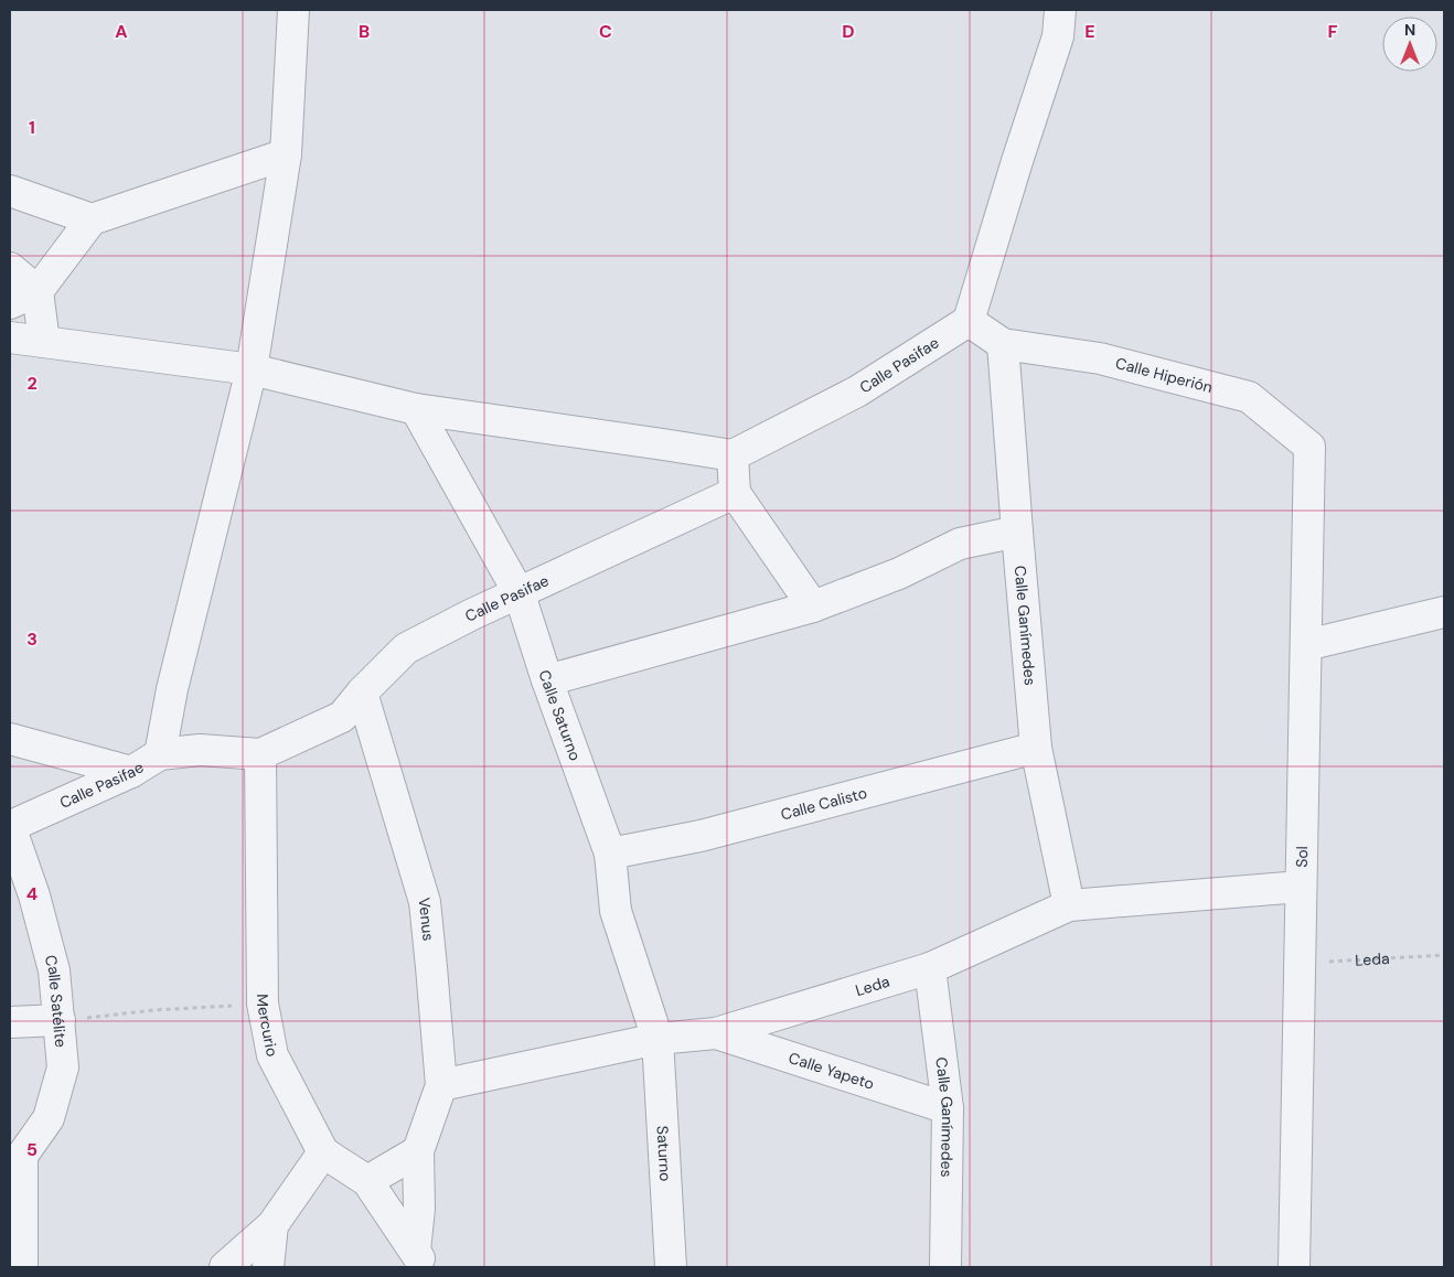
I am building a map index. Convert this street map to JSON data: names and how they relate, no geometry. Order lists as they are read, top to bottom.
{
  "streets": {
    "street": [
      "Calle Pasifae",
      "Calle Hiperión",
      "Calle Ganímedes",
      "Calle Saturno",
      "Calle Calisto",
      "Sol",
      "Venus",
      "Leda",
      "Calle Satélite",
      "Mercurio",
      "Calle Yapeto",
      "Saturno"
    ]
  },
  "crossings": [
    ["Calle Pasifae", "Calle Saturno"],
    ["Calle Pasifae", "Venus"],
    ["Calle Pasifae", "Calle Satélite"],
    ["Calle Pasifae", "Mercurio"],
    ["Calle Hiperión", "Calle Ganímedes"],
    ["Calle Hiperión", "Sol"],
    ["Calle Ganímedes", "Calle Calisto"],
    ["Calle Ganímedes", "Leda"],
    ["Calle Ganímedes", "Calle Yapeto"],
    ["Calle Saturno", "Calle Calisto"],
    ["Calle Saturno", "Leda"],
    ["Calle Saturno", "Saturno"],
    ["Sol", "Leda"],
    ["Venus", "Leda"],
    ["Venus", "Mercurio"],
    ["Leda", "Calle Yapeto"],
    ["Leda", "Saturno"]
  ],
  "north": "top",
  "grid": {
    "columns": [
      "A",
      "B",
      "C",
      "D",
      "E",
      "F"
    ],
    "rows": [
      "1",
      "2",
      "3",
      "4",
      "5"
    ]
  }
}
